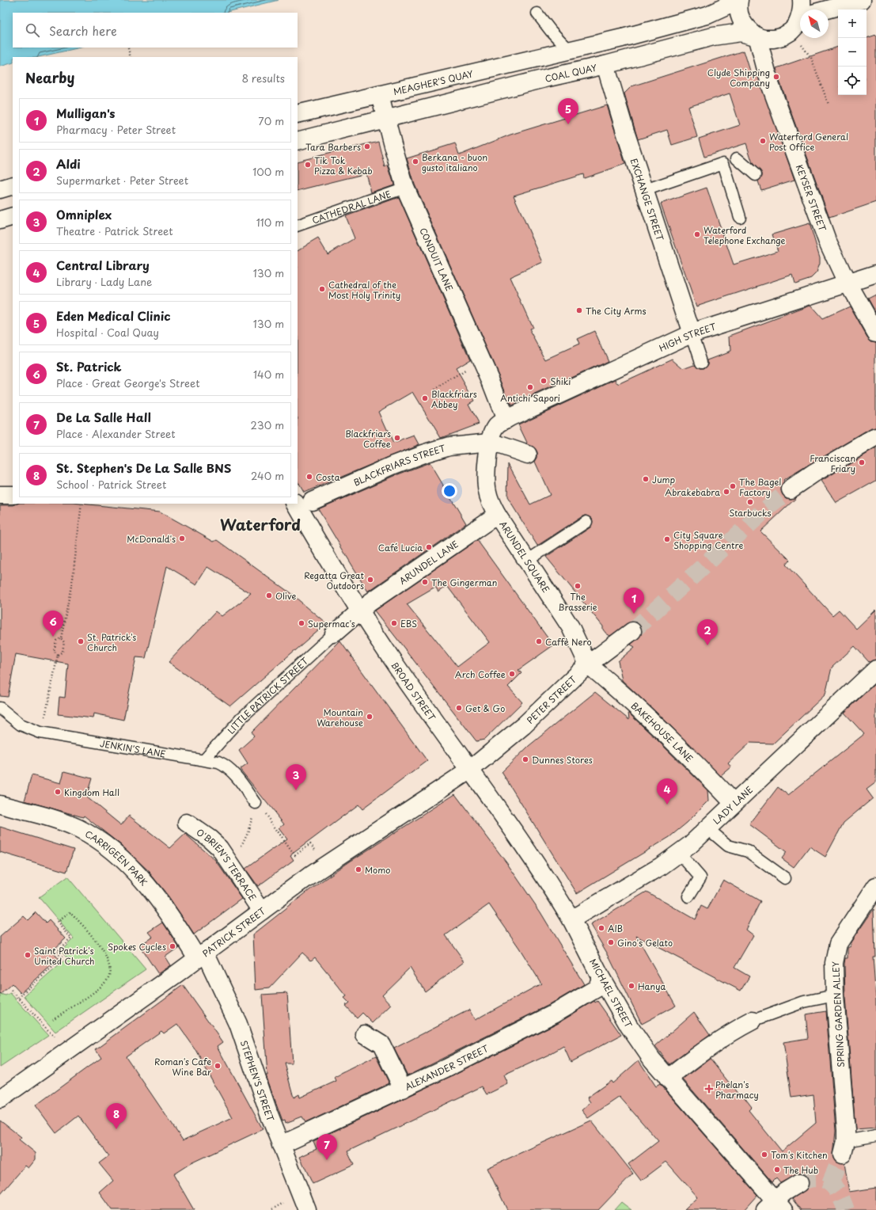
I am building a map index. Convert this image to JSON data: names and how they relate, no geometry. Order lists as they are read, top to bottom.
{
  "streets": {
    "street": [
      "COAL QUAY",
      "MEAGHER'S QUAY",
      "KEYSER STREET",
      "EXCHANGE STREET",
      "CONDUIT LANE",
      "HIGH STREET",
      "BLACKFRIARS STREET",
      "ARUNDEL SQUARE",
      "ARUNDEL LANE",
      "BROAD STREET",
      "PETER STREET",
      "BAKEHOUSE LANE",
      "LADY LANE",
      "CARRIGEEN PARK",
      "O'BRIEN'S TERRACE",
      "PATRICK STREET",
      "MICHAEL STREET",
      "SPRING GARDEN ALLEY",
      "ALEXANDER STREET",
      "STEPHEN'S STREET"
    ],
    "lane": ["CATHEDRAL LANE", "LITTLE PATRICK STREET", "JENKIN'S LANE"]
  },
  "crossings": [
    ["COAL QUAY", "KEYSER STREET"],
    ["COAL QUAY", "EXCHANGE STREET"],
    ["COAL QUAY", "CONDUIT LANE"],
    ["MEAGHER'S QUAY", "CONDUIT LANE"],
    ["KEYSER STREET", "HIGH STREET"],
    ["EXCHANGE STREET", "HIGH STREET"],
    ["CATHEDRAL LANE", "CONDUIT LANE"],
    ["CONDUIT LANE", "HIGH STREET"],
    ["CONDUIT LANE", "ARUNDEL SQUARE"],
    ["HIGH STREET", "ARUNDEL SQUARE"],
    ["BLACKFRIARS STREET", "ARUNDEL SQUARE"],
    ["ARUNDEL SQUARE", "ARUNDEL LANE"],
    ["ARUNDEL SQUARE", "PETER STREET"],
    ["ARUNDEL SQUARE", "BAKEHOUSE LANE"],
    ["ARUNDEL LANE", "BROAD STREET"],
    ["ARUNDEL LANE", "LITTLE PATRICK STREET"],
    ["BROAD STREET", "PETER STREET"],
    ["BROAD STREET", "PATRICK STREET"],
    ["BROAD STREET", "MICHAEL STREET"],
    ["LITTLE PATRICK STREET", "JENKIN'S LANE"],
    ["PETER STREET", "BAKEHOUSE LANE"],
    ["PETER STREET", "PATRICK STREET"],
    ["PETER STREET", "MICHAEL STREET"],
    ["BAKEHOUSE LANE", "LADY LANE"],
    ["LADY LANE", "MICHAEL STREET"],
    ["CARRIGEEN PARK", "PATRICK STREET"],
    ["CARRIGEEN PARK", "STEPHEN'S STREET"],
    ["O'BRIEN'S TERRACE", "PATRICK STREET"],
    ["PATRICK STREET", "MICHAEL STREET"],
    ["PATRICK STREET", "STEPHEN'S STREET"],
    ["MICHAEL STREET", "ALEXANDER STREET"],
    ["ALEXANDER STREET", "STEPHEN'S STREET"]
  ],
  "districts": ["Waterford"],
  "places": {
    "other": [
      "Clyde Shipping Company",
      "Waterford General Post Office",
      "Tara Barbers",
      "Berkana - buon gusto italiano",
      "Tik Tok Pizza & Kebab",
      "Waterford Telephone Exchange",
      "Cathedral of the Most Holy Trinity",
      "The City Arms",
      "Shiki",
      "Antichi Sapori",
      "Blackfriars Abbey",
      "Blackfriars Coffee",
      "Franciscan Friary",
      "Costa",
      "Jump",
      "The Bagel Factory",
      "Abrakebabra",
      "Starbucks",
      "McDonald's",
      "City Square Shopping Centre",
      "Café Lucia",
      "Regatta Great Outdoors",
      "The Gingerman",
      "The Brasserie",
      "Olive",
      "Supermac's",
      "EBS",
      "St. Patrick's Church",
      "Caffè Nero",
      "Arch Coffee",
      "Get & Go",
      "Mountain Warehouse",
      "Dunnes Stores",
      "Kingdom Hall",
      "Momo",
      "AIB",
      "Gino's Gelato",
      "Spokes Cycles",
      "Saint Patrick's United Church",
      "Hanya",
      "Roman's Cafe Wine Bar",
      "Tom's Kitchen",
      "The Hub"
    ],
    "health": ["Phelan's Pharmacy"]
  },
  "north": "top left",
  "page": {
    "map_buttons": ["+", "−"],
    "search": "Search here",
    "heading": ["Nearby", "8 results"],
    "pins": [
      "5",
      "1",
      "6",
      "2",
      "3",
      "4",
      "8",
      "7"
    ],
    "list": [
      {
        "mark": "1",
        "name": "Mulligan's",
        "note": "Pharmacy · Peter Street",
        "value": "70 m"
      },
      {
        "mark": "2",
        "name": "Aldi",
        "note": "Supermarket · Peter Street",
        "value": "100 m"
      },
      {
        "mark": "3",
        "name": "Omniplex",
        "note": "Theatre · Patrick Street",
        "value": "110 m"
      },
      {
        "mark": "4",
        "name": "Central Library",
        "note": "Library · Lady Lane",
        "value": "130 m"
      },
      {
        "mark": "5",
        "name": "Eden Medical Clinic",
        "note": "Hospital · Coal Quay",
        "value": "130 m"
      },
      {
        "mark": "6",
        "name": "St. Patrick",
        "note": "Place · Great George's Street",
        "value": "140 m"
      },
      {
        "mark": "7",
        "name": "De La Salle Hall",
        "note": "Place · Alexander Street",
        "value": "230 m"
      },
      {
        "mark": "8",
        "name": "St. Stephen's De La Salle BNS",
        "note": "School · Patrick Street",
        "value": "240 m"
      }
    ]
  }
}
